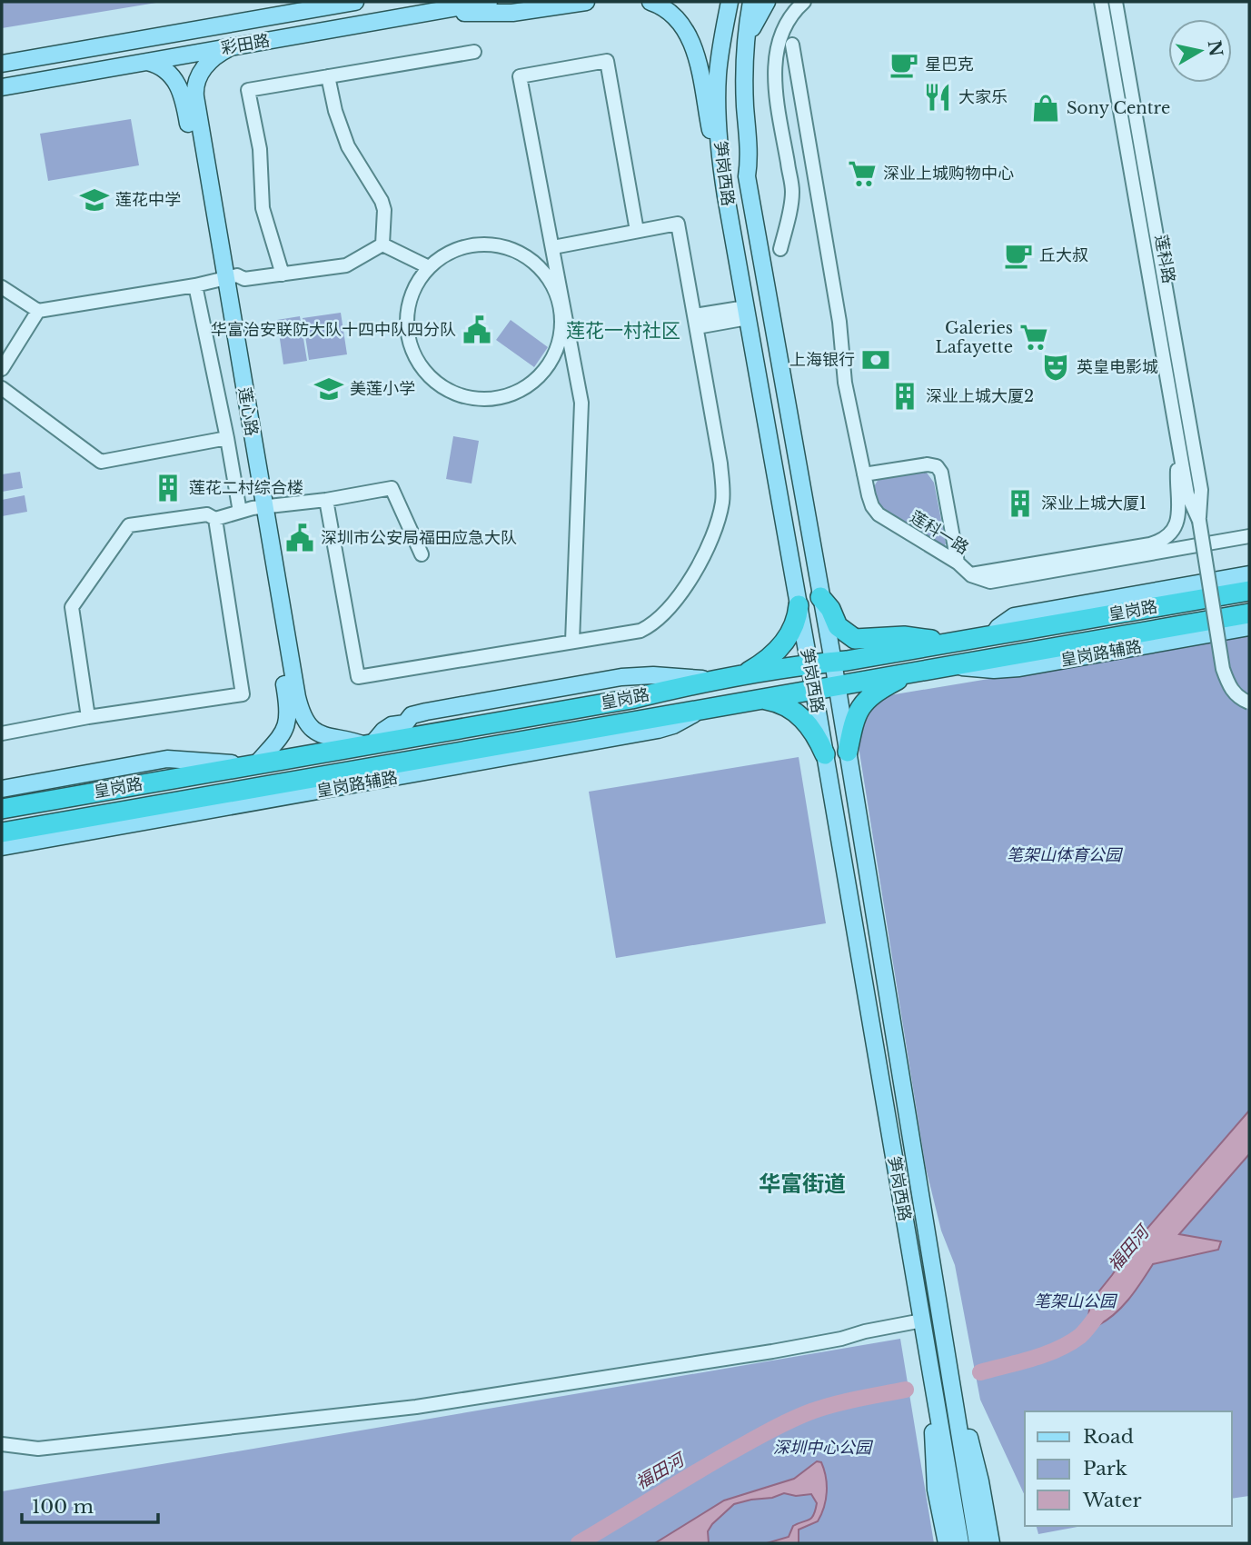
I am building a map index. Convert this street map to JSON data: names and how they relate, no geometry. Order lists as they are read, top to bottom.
{
  "streets": {
    "highway": ["皇岗路"],
    "main road": [
      "彩田路",
      "笋岗西路",
      "莲心路",
      "皇岗路辅路"
    ],
    "street": ["莲科路", "莲科一路"]
  },
  "crossings": [
    ["彩田路", "莲心路"],
    ["笋岗西路", "皇岗路"],
    ["莲科路", "莲科一路"],
    ["莲心路", "皇岗路"],
    ["皇岗路", "皇岗路辅路"]
  ],
  "districts": ["莲花一村社区", "华富街道"],
  "water": ["福田河"],
  "parks": ["笔架山体育公园", "笔架山公园", "深圳中心公园"],
  "places": {
    "cafe": ["星巴克", "丘大叔"],
    "restaurant": ["大家乐"],
    "shop": ["Sony Centre"],
    "supermarket": ["深业上城购物中心", "Galeries Lafayette"],
    "school or university": ["莲花中学", "美莲小学"],
    "public building": ["华富治安联防大队十四中队四分队", "深圳市公安局福田应急大队"],
    "bank": ["上海银行"],
    "theatre": ["英皇电影城"],
    "building": ["深业上城大厦2", "莲花二村综合楼", "深业上城大厦1"]
  },
  "legend": ["Road", "Park", "Water"],
  "scale_bar": "100 m",
  "north": "right"
}
